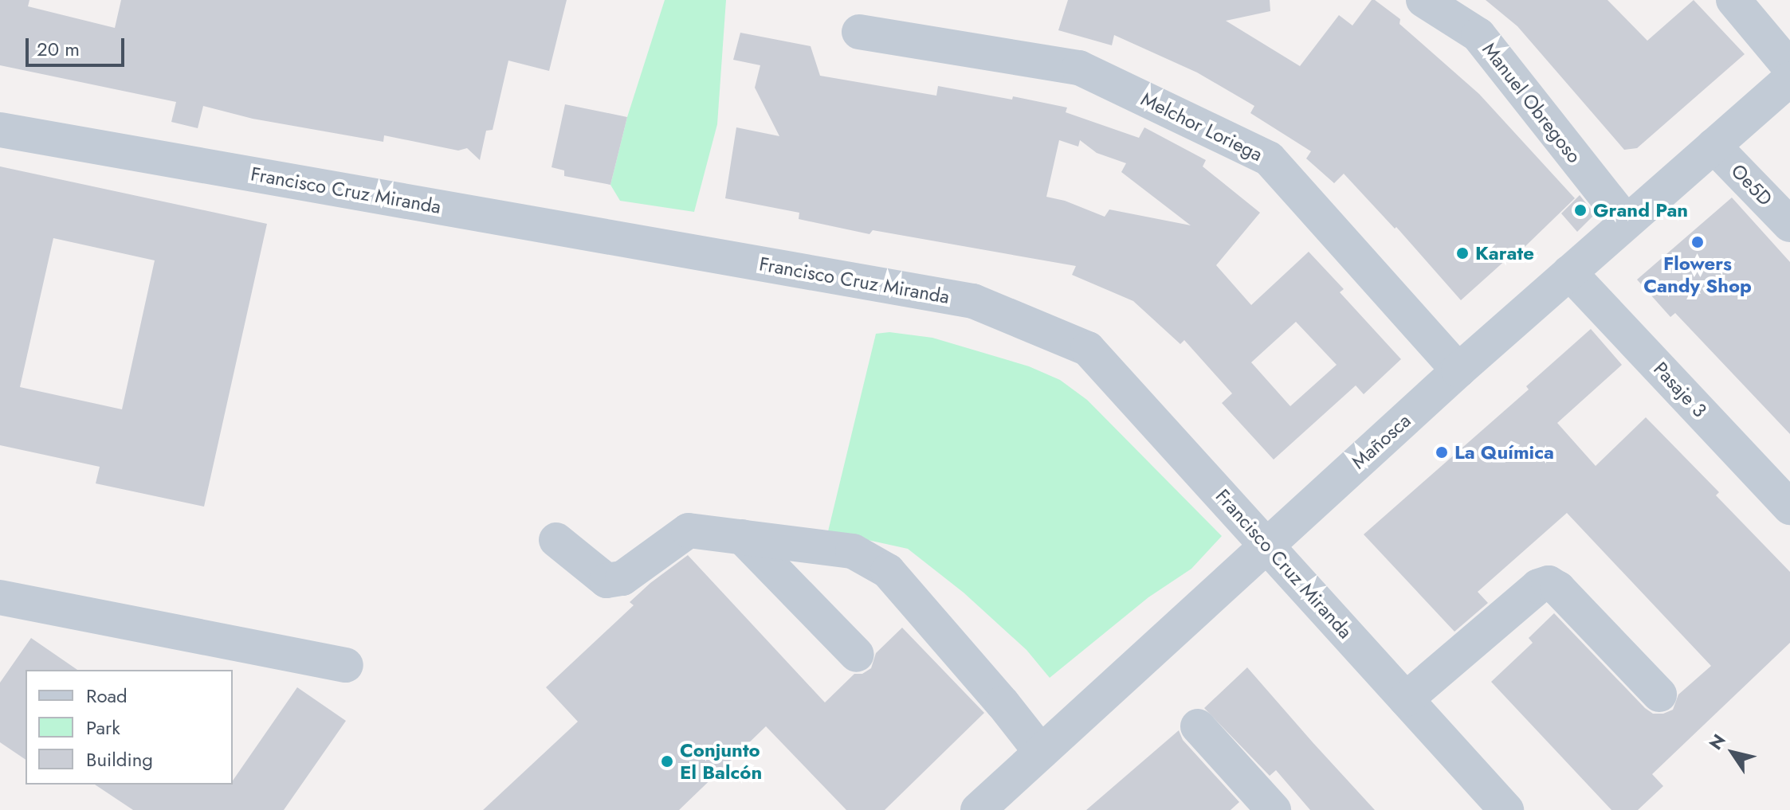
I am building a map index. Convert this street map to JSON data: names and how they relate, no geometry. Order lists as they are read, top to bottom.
{
  "streets": {
    "street": [
      "Manuel Obregoso",
      "Melchor Loriega",
      "Oe5D",
      "Francisco Cruz Miranda",
      "Pasaje 3",
      "Mañosca"
    ]
  },
  "crossings": [
    ["Manuel Obregoso", "Mañosca"],
    ["Melchor Loriega", "Mañosca"],
    ["Oe5D", "Mañosca"],
    ["Francisco Cruz Miranda", "Mañosca"],
    ["Pasaje 3", "Mañosca"]
  ],
  "places": [
    "Grand Pan",
    "Flowers Candy Shop",
    "Karate",
    "La Química",
    "Conjunto El Balcón"
  ],
  "legend": ["Road", "Park", "Building"],
  "scale_bar": "20 m",
  "north": "top left"
}
